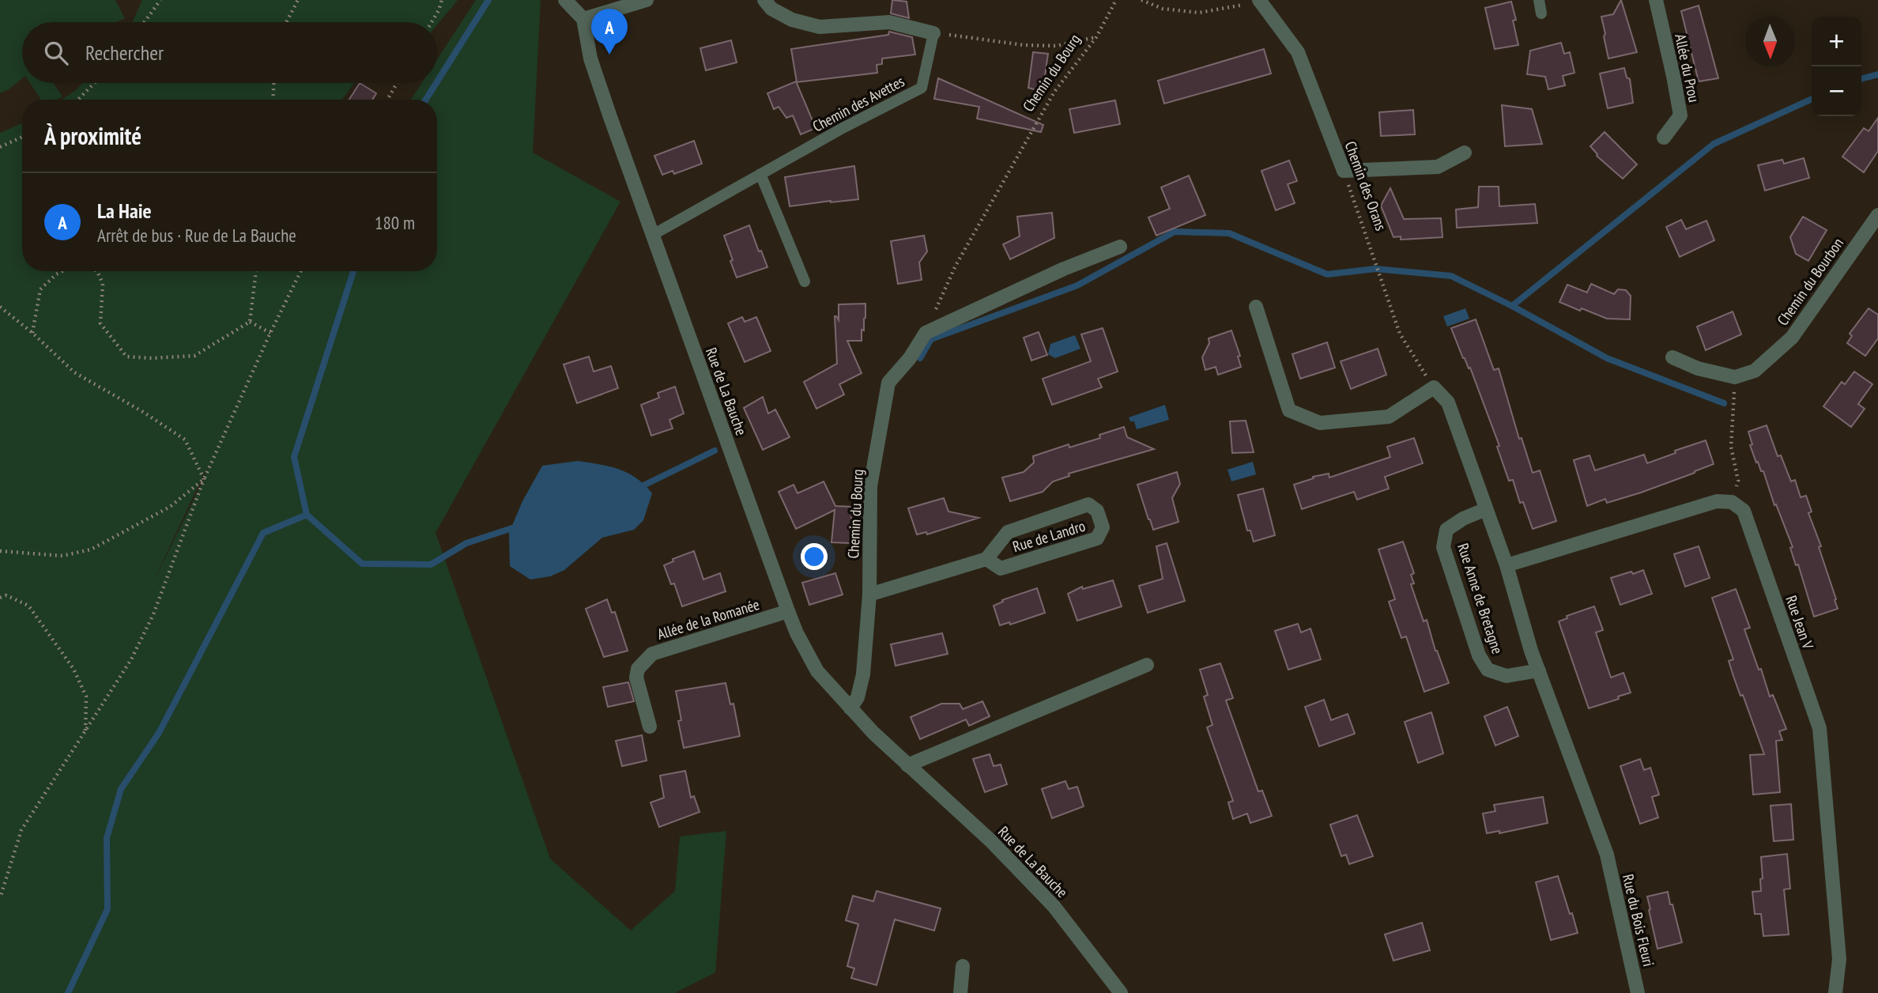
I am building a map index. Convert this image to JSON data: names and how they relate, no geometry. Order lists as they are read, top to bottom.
{
  "streets": {
    "street": [
      "Allée du Prou",
      "Chemin du Bourg",
      "Chemin des Orans",
      "Chemin du Bourbon",
      "Rue de La Bauche",
      "Rue de Landro",
      "Rue Anne de Bretagne",
      "Allée de la Romanée",
      "Rue Jean V",
      "Rue du Bois Fleuri"
    ],
    "lane": ["Chemin des Avettes"]
  },
  "crossings": [
    ["Chemin du Bourg", "Rue de La Bauche"],
    ["Chemin des Avettes", "Rue de La Bauche"],
    ["Rue de La Bauche", "Allée de la Romanée"],
    ["Rue Anne de Bretagne", "Rue du Bois Fleuri"]
  ],
  "north": "bottom",
  "page": {
    "pins": "A",
    "map_buttons": ["+", "−"],
    "search": "Rechercher",
    "heading": "À proximité",
    "list": [
      {
        "mark": "A",
        "name": "La Haie",
        "note": "Arrêt de bus · Rue de La Bauche",
        "value": "180 m"
      }
    ]
  }
}
